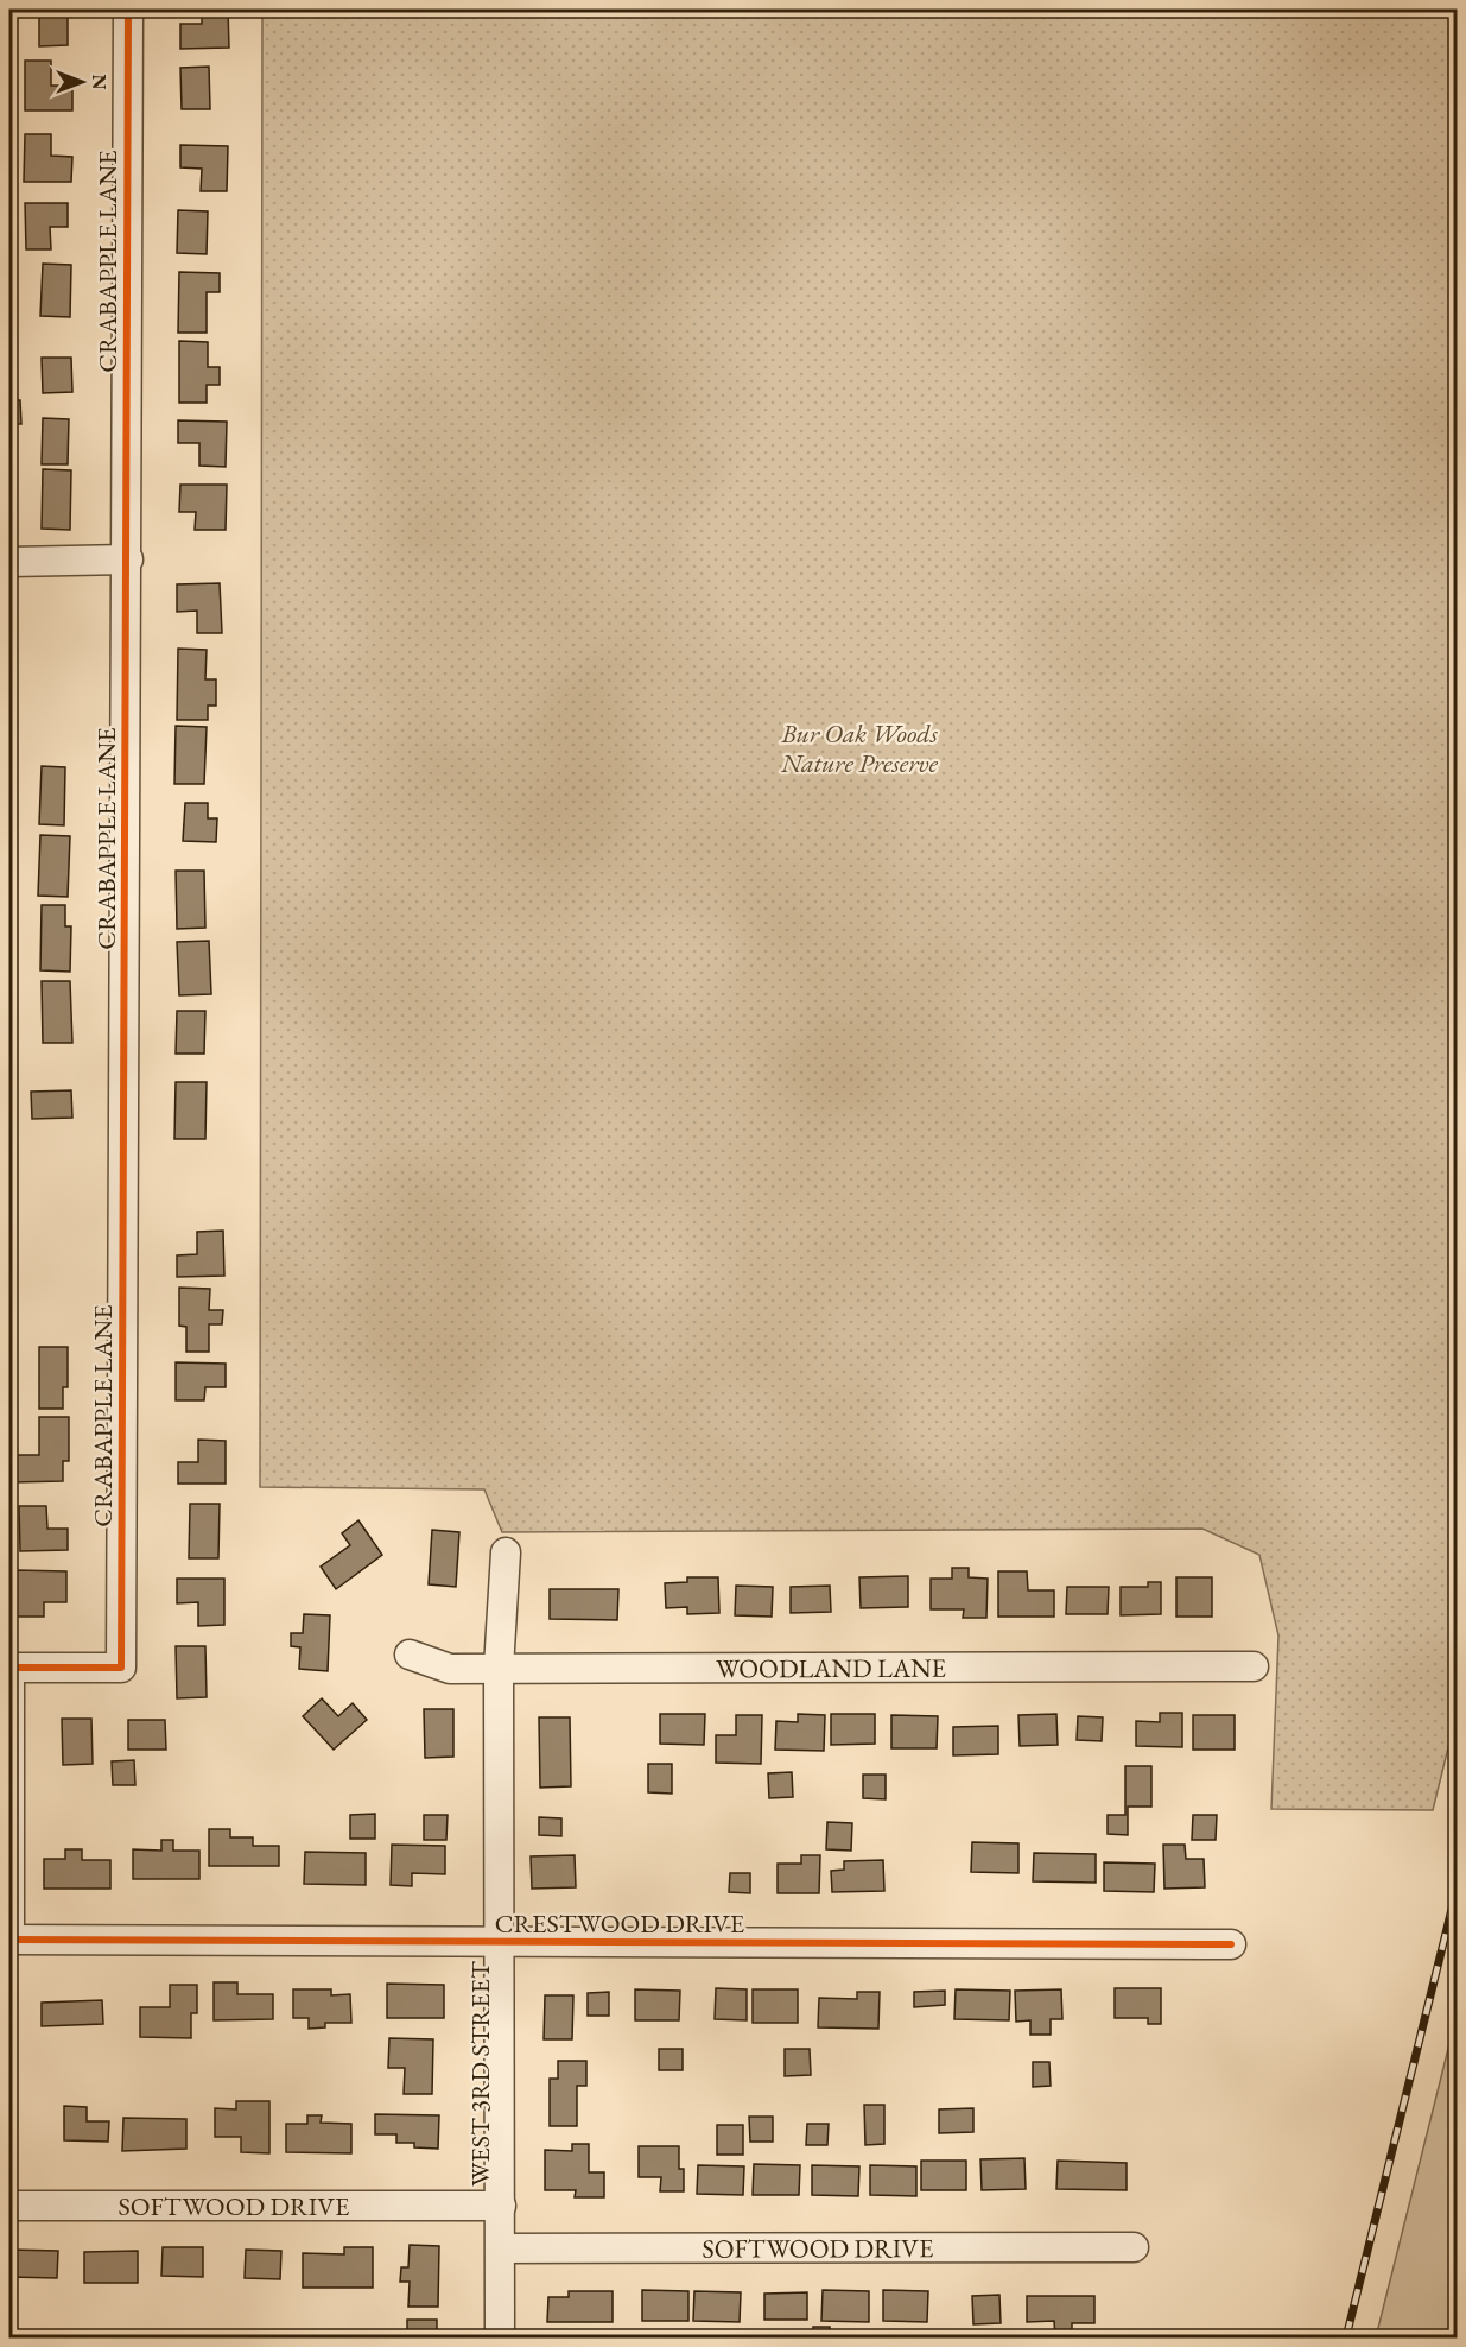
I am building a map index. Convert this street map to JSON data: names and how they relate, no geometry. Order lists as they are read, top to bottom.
{
  "streets": {
    "street": [
      "CRABAPPLE LANE",
      "WOODLAND LANE",
      "CRESTWOOD DRIVE",
      "WEST 3RD STREET",
      "SOFTWOOD DRIVE"
    ]
  },
  "crossings": [
    ["WOODLAND LANE", "WEST 3RD STREET"],
    ["CRESTWOOD DRIVE", "WEST 3RD STREET"],
    ["WEST 3RD STREET", "SOFTWOOD DRIVE"]
  ],
  "parks": ["Bur Oak Woods Nature Preserve"],
  "north": "right"
}
